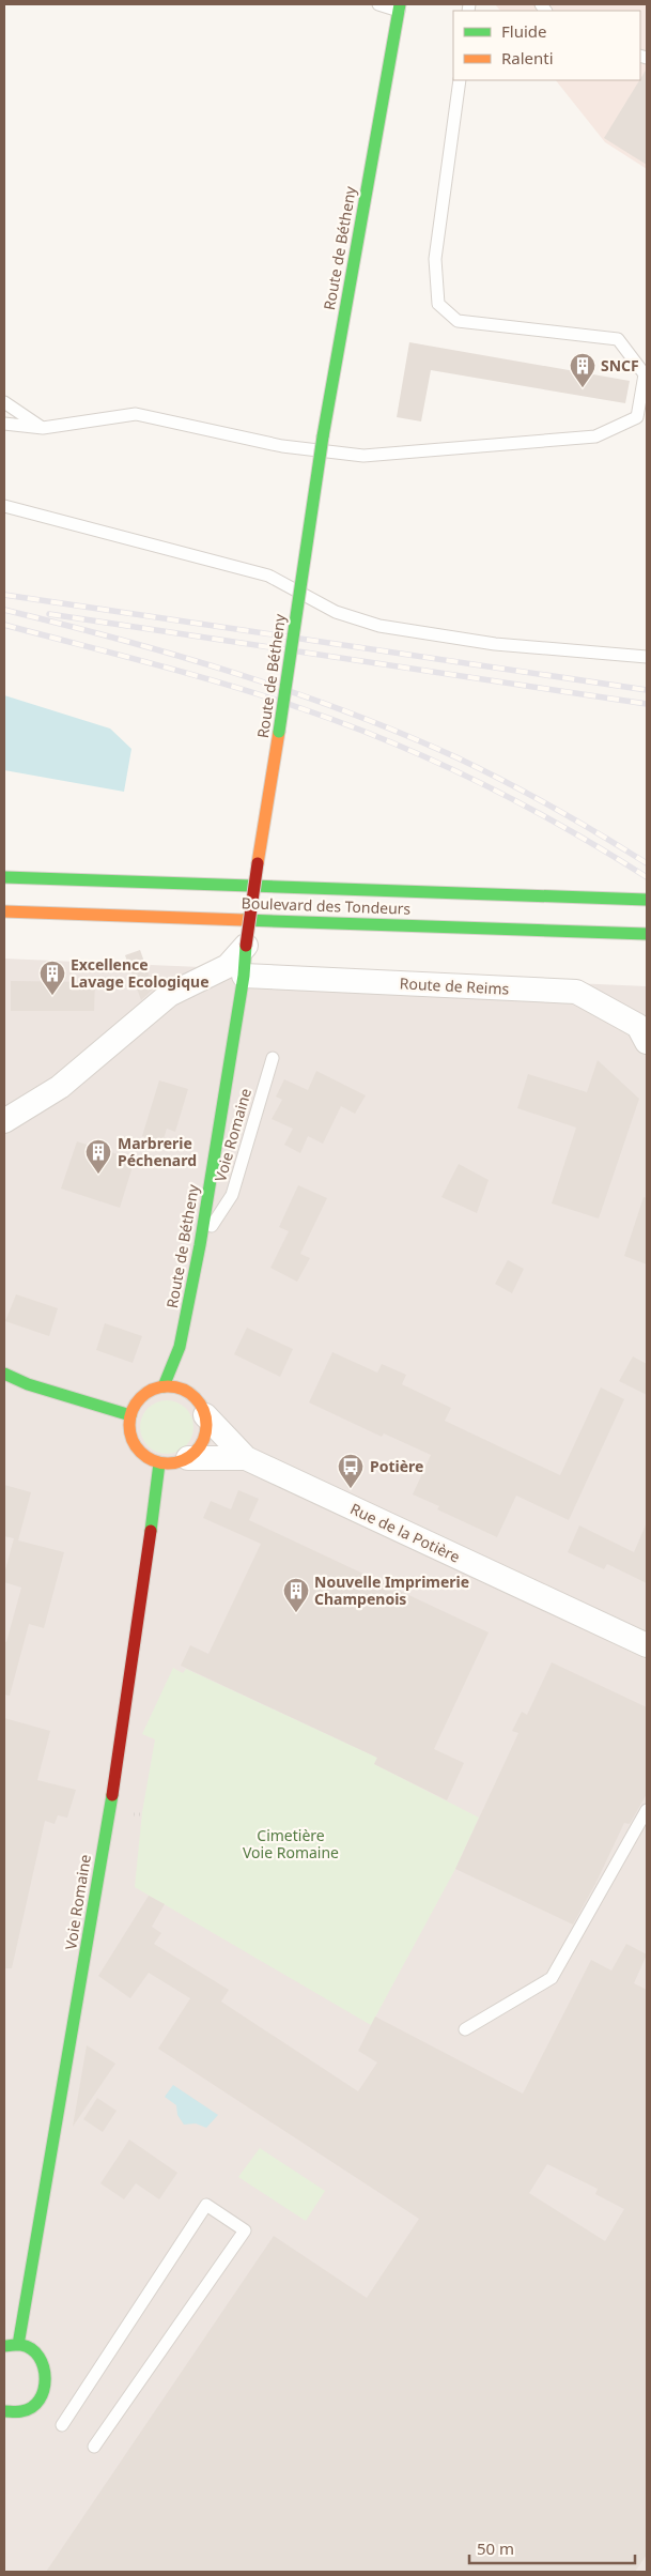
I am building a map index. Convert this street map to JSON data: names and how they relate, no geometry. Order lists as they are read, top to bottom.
{
  "streets": {
    "main road": ["Route de Bétheny", "Boulevard des Tondeurs", "Voie Romaine"],
    "street": ["Route de Reims", "Rue de la Potière"]
  },
  "crossings": [
    ["Route de Bétheny", "Route de Reims"],
    ["Route de Bétheny", "Voie Romaine"],
    ["Route de Bétheny", "Rue de la Potière"],
    ["Voie Romaine", "Rue de la Potière"]
  ],
  "parks": ["Cimetière Voie Romaine"],
  "places": {
    "building": [
      "SNCF",
      "Excellence Lavage Ecologique",
      "Marbrerie Péchenard",
      "Nouvelle Imprimerie Champenois"
    ],
    "bus stop": ["Potière"]
  },
  "legend": ["Fluide", "Ralenti"],
  "scale_bar": "50 m"
}
